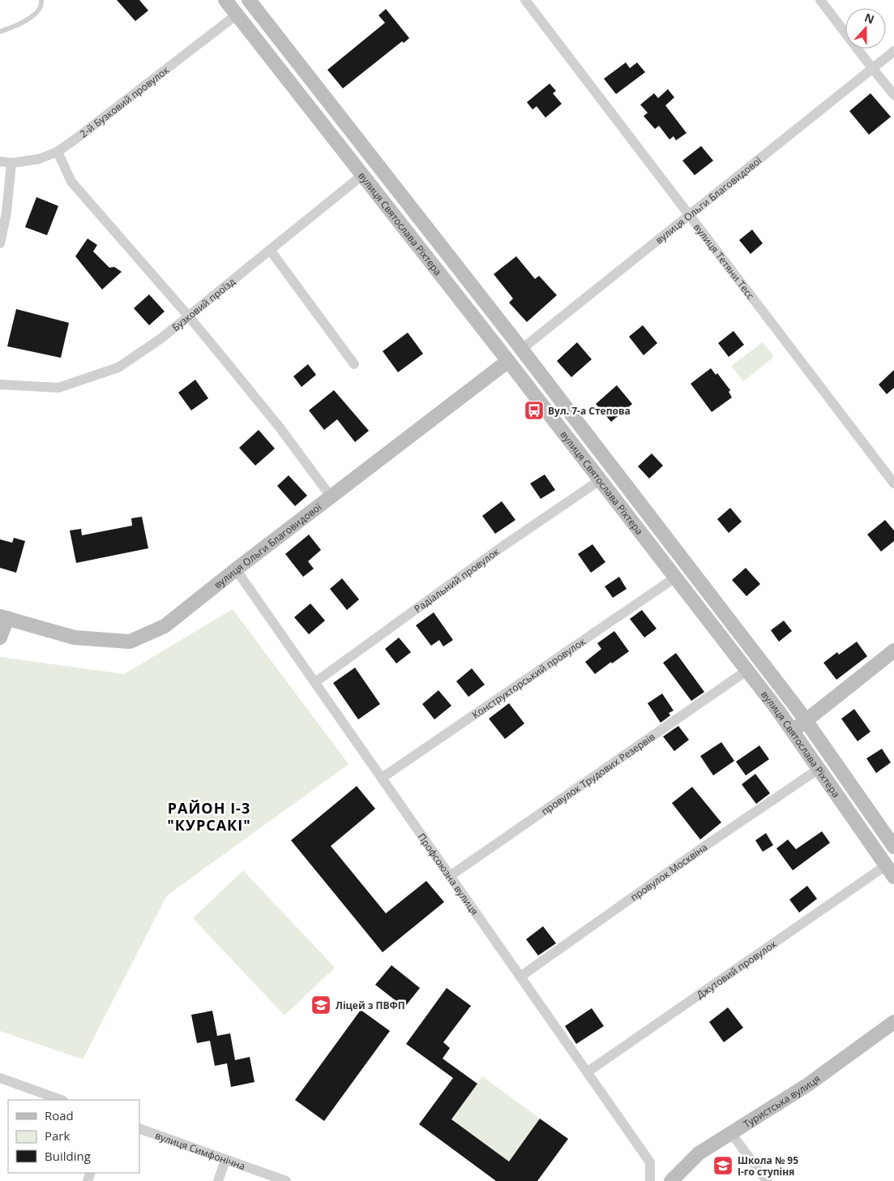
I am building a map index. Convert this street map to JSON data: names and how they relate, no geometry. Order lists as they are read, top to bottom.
{
  "streets": {
    "main road": ["вулиця Ольги Благовидової", "вулиця Святослава Ріхтера", "Туристська вулиця"],
    "street": [
      "2-й Бузковий провулок",
      "вулиця Тетяни Тесс",
      "Бузковий проїзд",
      "Радіальний провулок",
      "Конструкторський провулок",
      "провулок Трудових Резервів",
      "провулок Москвіна",
      "Профсоюзна вулиця",
      "Джутовий провулок",
      "вулиця Симфонічна"
    ]
  },
  "crossings": [
    ["2-й Бузковий провулок", "вулиця Святослава Ріхтера"],
    ["вулиця Ольги Благовидової", "вулиця Святослава Ріхтера"],
    ["вулиця Ольги Благовидової", "вулиця Тетяни Тесс"],
    ["вулиця Ольги Благовидової", "Профсоюзна вулиця"],
    ["вулиця Святослава Ріхтера", "Бузковий проїзд"],
    ["вулиця Святослава Ріхтера", "Радіальний провулок"],
    ["вулиця Святослава Ріхтера", "Конструкторський провулок"],
    ["вулиця Святослава Ріхтера", "провулок Трудових Резервів"],
    ["вулиця Святослава Ріхтера", "провулок Москвіна"],
    ["вулиця Святослава Ріхтера", "Джутовий провулок"],
    ["Радіальний провулок", "Профсоюзна вулиця"],
    ["Конструкторський провулок", "Профсоюзна вулиця"],
    ["провулок Трудових Резервів", "Профсоюзна вулиця"],
    ["провулок Москвіна", "Профсоюзна вулиця"],
    ["Профсоюзна вулиця", "Джутовий провулок"]
  ],
  "districts": ["РАЙОН І-3 \"КУРСАКІ\""],
  "places": {
    "bus stop": ["Вул. 7-а Степова"],
    "school or university": ["Ліцей з ПВФП", "Школа № 95 І-го ступіня"]
  },
  "legend": ["Road", "Park", "Building"],
  "north": "top"
}
